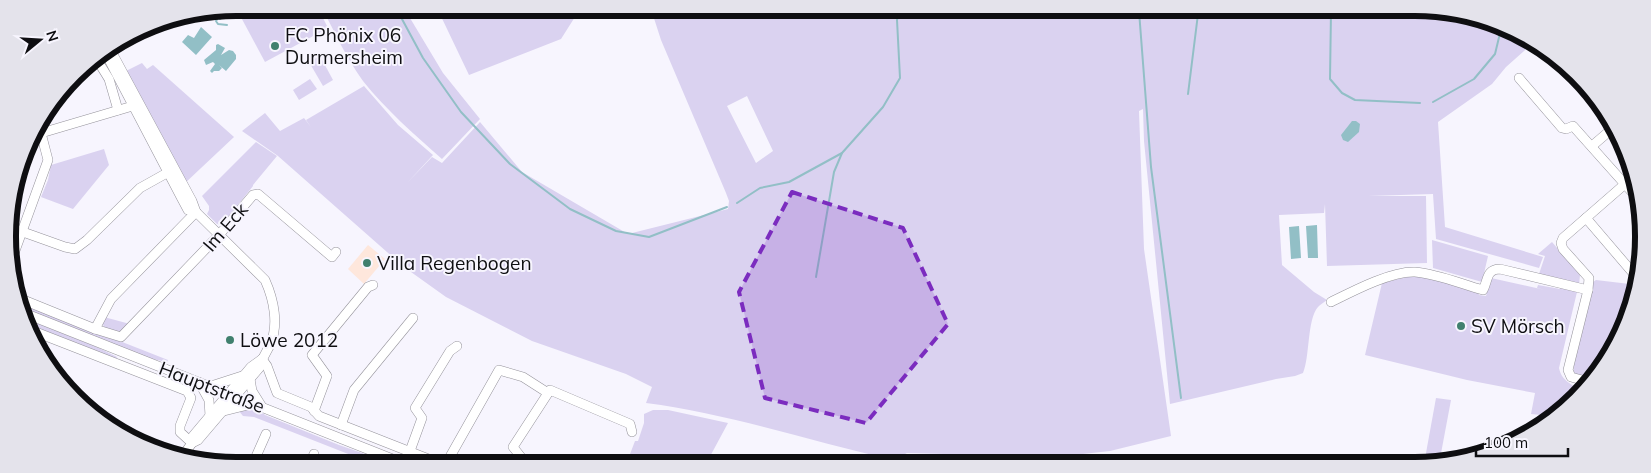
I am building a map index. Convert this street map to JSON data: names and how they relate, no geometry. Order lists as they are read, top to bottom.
{
  "streets": {
    "street": ["Im Eck", "Hauptstraße"]
  },
  "places": [
    "FC Phönix 06 Durmersheim",
    "Villa Regenbogen",
    "SV Mörsch",
    "Löwe 2012"
  ],
  "scale_bar": "100 m",
  "north": "right"
}
